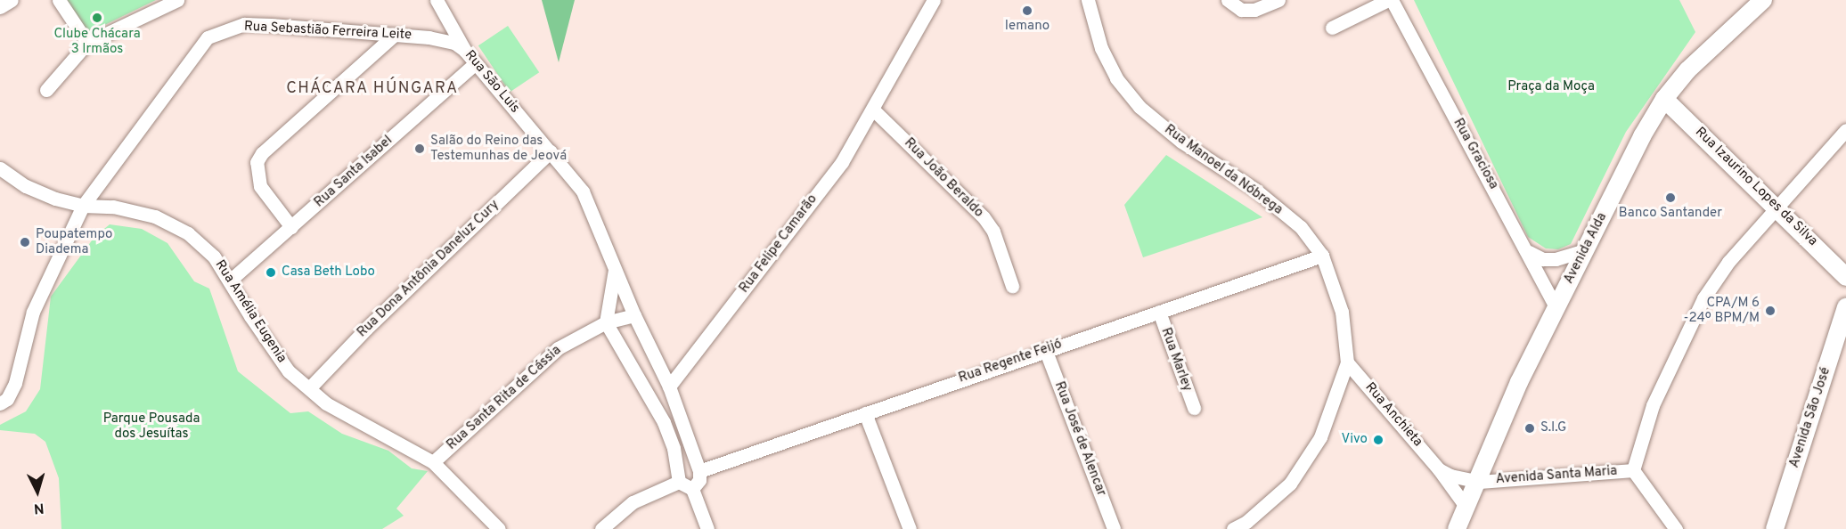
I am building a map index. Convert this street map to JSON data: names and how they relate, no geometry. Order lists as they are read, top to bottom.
{
  "streets": {
    "main road": ["Rua Izaurino Lopes da Silva", "Avenida Alda", "Avenida São José"],
    "street": [
      "Rua Sebastião Ferreira Leite",
      "Rua São Luis",
      "Rua Graciosa",
      "Rua Manoel da Nóbrega",
      "Rua Santa Isabel",
      "Rua João Beraldo",
      "Rua Felipe Camarão",
      "Rua Dona Antônia Daneluz Cury",
      "Rua Amélia Eugenia",
      "Rua Marley",
      "Rua Regente Feijó",
      "Rua Santa Rita de Cássia",
      "Rua Anchieta",
      "Rua José de Alencar",
      "Avenida Santa Maria"
    ]
  },
  "crossings": [
    ["Rua Sebastião Ferreira Leite", "Rua São Luis"],
    ["Rua Sebastião Ferreira Leite", "Rua Amélia Eugenia"],
    ["Rua São Luis", "Rua Santa Isabel"],
    ["Rua São Luis", "Rua Felipe Camarão"],
    ["Rua São Luis", "Rua Dona Antônia Daneluz Cury"],
    ["Rua Graciosa", "Avenida Alda"],
    ["Rua Manoel da Nóbrega", "Rua Regente Feijó"],
    ["Rua Manoel da Nóbrega", "Rua Anchieta"],
    ["Rua Santa Isabel", "Rua Amélia Eugenia"],
    ["Rua João Beraldo", "Rua Felipe Camarão"],
    ["Rua Izaurino Lopes da Silva", "Avenida Alda"],
    ["Avenida Alda", "Rua Anchieta"],
    ["Avenida Alda", "Avenida Santa Maria"],
    ["Rua Dona Antônia Daneluz Cury", "Rua Amélia Eugenia"],
    ["Rua Amélia Eugenia", "Rua Santa Rita de Cássia"],
    ["Rua Marley", "Rua Regente Feijó"],
    ["Rua Regente Feijó", "Rua José de Alencar"],
    ["Rua Anchieta", "Avenida Santa Maria"]
  ],
  "districts": ["CHÁCARA HÚNGARA"],
  "parks": ["Praça da Moça", "Parque Pousada dos Jesuítas"],
  "places": [
    "Iemano",
    "Clube Chácara 3 Irmãos",
    "Salão do Reino das Testemunhas de Jeová",
    "Banco Santander",
    "Poupatempo Diadema",
    "Casa Beth Lobo",
    "CPA/M 6 -24º BPM/M",
    "S.I.G",
    "Vivo"
  ],
  "north": "bottom"
}
